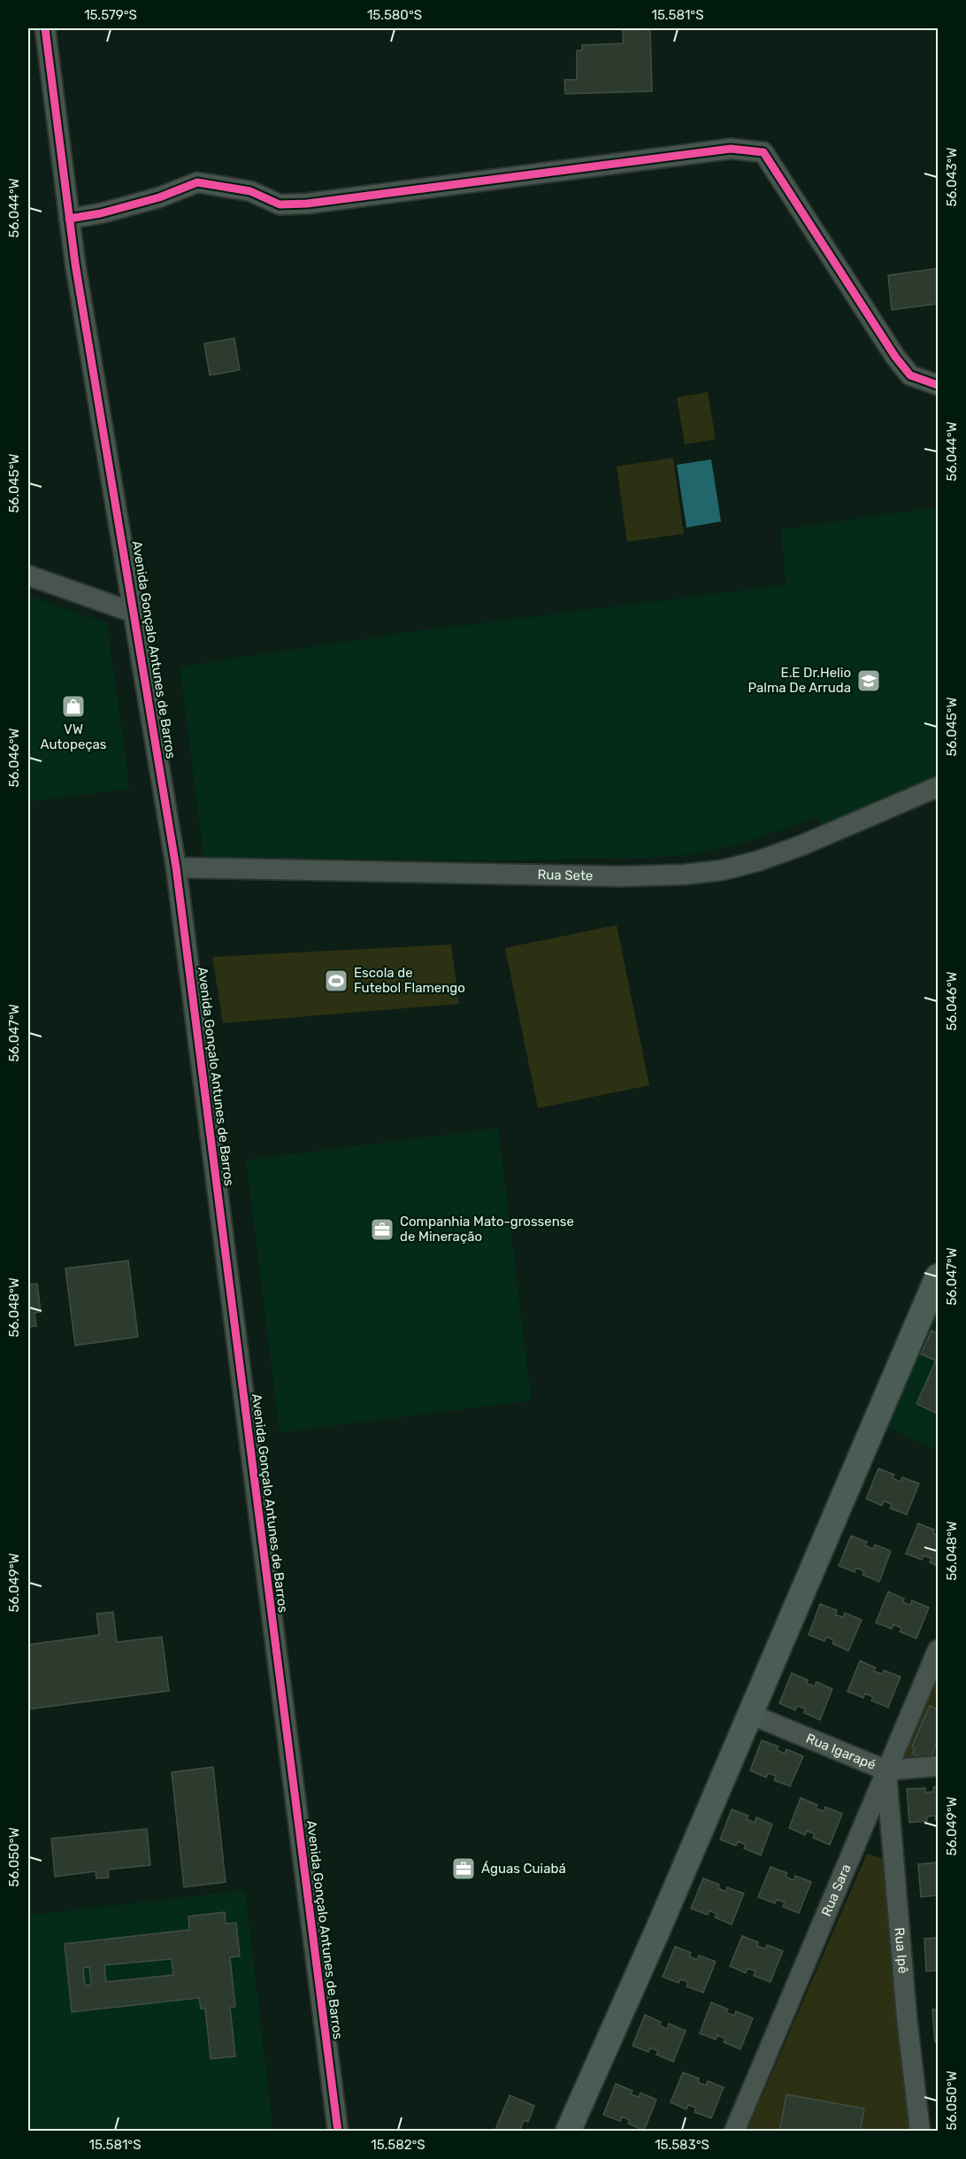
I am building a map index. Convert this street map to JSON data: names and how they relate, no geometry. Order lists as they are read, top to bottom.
{
  "streets": {
    "street": [
      "Avenida Gonçalo Antunes de Barros",
      "Rua Sete",
      "Rua Igarapé",
      "Rua Sara",
      "Rua Ipê"
    ]
  },
  "crossings": [
    ["Avenida Gonçalo Antunes de Barros", "Rua Sete"],
    ["Rua Igarapé", "Rua Sara"],
    ["Rua Igarapé", "Rua Ipê"],
    ["Rua Sara", "Rua Ipê"]
  ],
  "places": {
    "school or university": ["E.E Dr.Helio Palma De Arruda"],
    "shop": ["VW Autopeças"],
    "sports": ["Escola de Futebol Flamengo"],
    "office": ["Companhia Mato-grossense de Mineração", "Águas Cuiabá"]
  },
  "coordinates": [
    "15.579°S",
    "15.580°S",
    "15.581°S",
    "56.043°W",
    "56.044°W",
    "56.045°W",
    "56.046°W",
    "56.047°W",
    "56.048°W",
    "56.049°W",
    "56.050°W",
    "15.582°S",
    "15.583°S"
  ]
}
